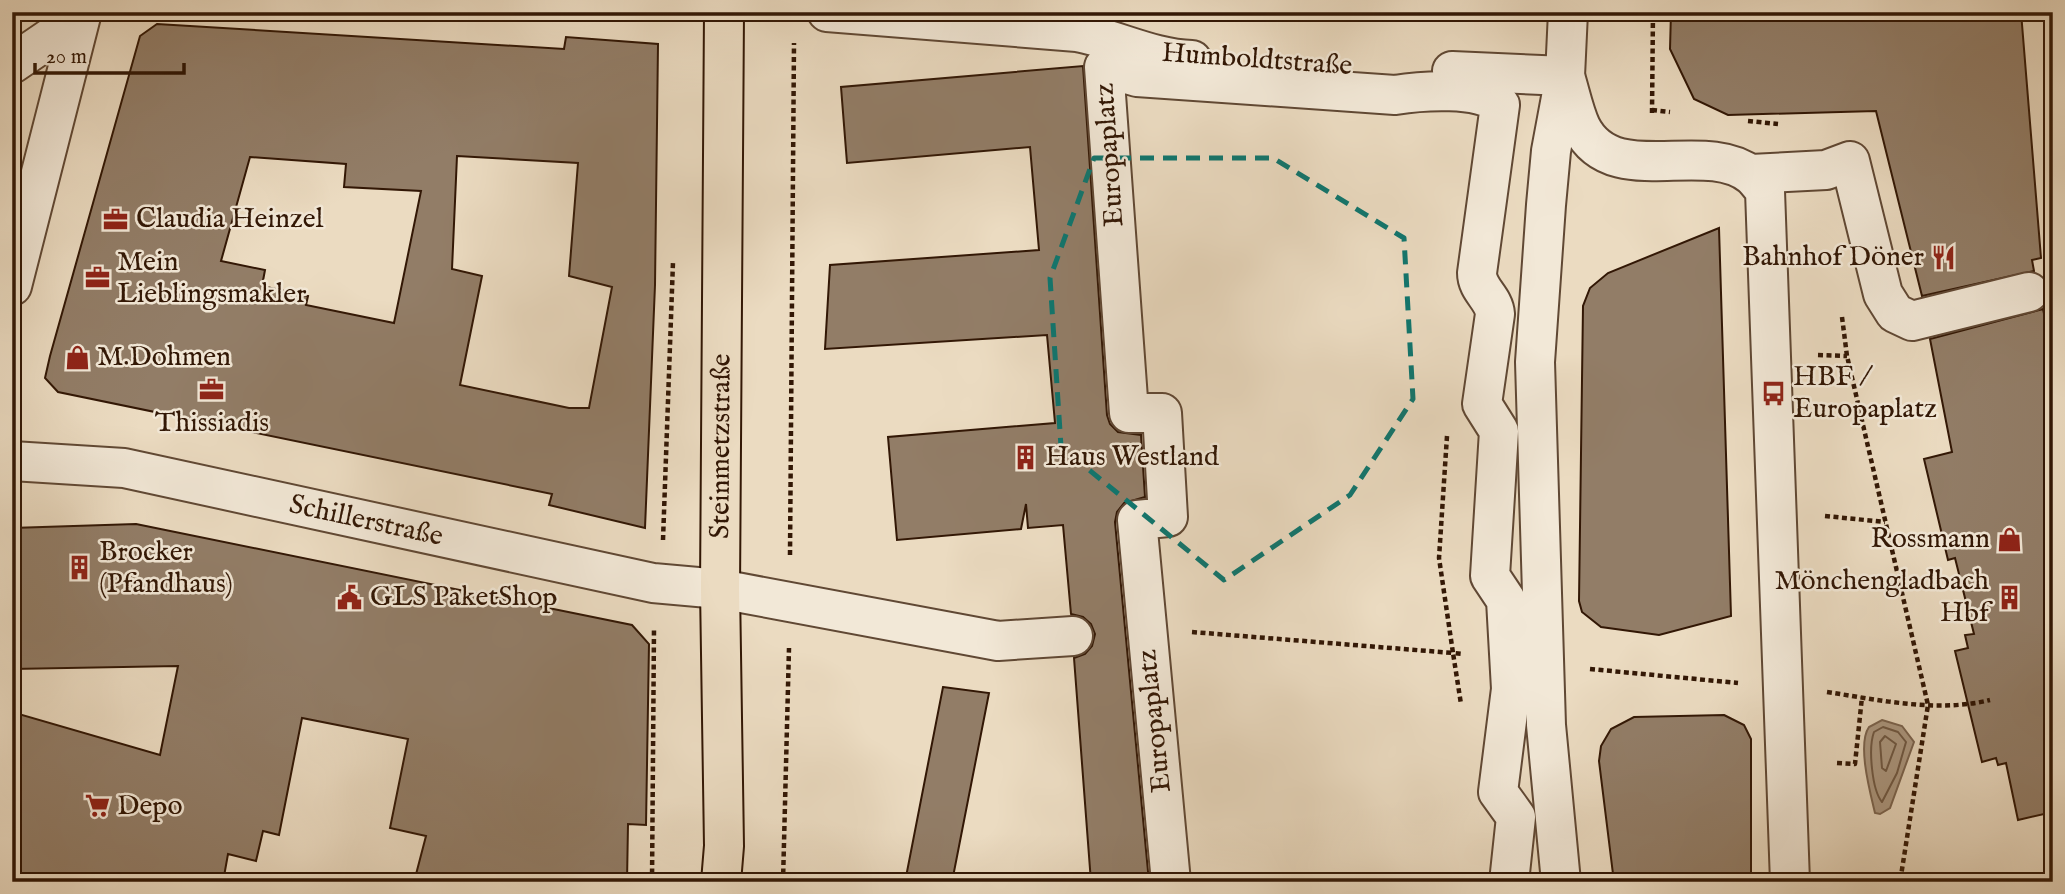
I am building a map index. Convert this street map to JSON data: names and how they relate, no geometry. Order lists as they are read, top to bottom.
{
  "streets": {
    "main road": ["Steinmetzstraße"],
    "street": ["Humboldtstraße", "Europaplatz", "Schillerstraße"]
  },
  "crossings": [
    ["Humboldtstraße", "Europaplatz"],
    ["Steinmetzstraße", "Schillerstraße"]
  ],
  "places": {
    "office": ["Claudia Heinzel", "Mein Lieblingsmakler", "Thissiadis"],
    "restaurant": ["Bahnhof Döner"],
    "shop": ["M.Dohmen", "Rossmann"],
    "bus stop": ["HBF / Europaplatz"],
    "building": ["Haus Westland", "Brocker (Pfandhaus)", "Mönchengladbach Hbf"],
    "public building": ["GLS PaketShop"],
    "supermarket": ["Depo"]
  },
  "scale_bar": "20 m"
}
